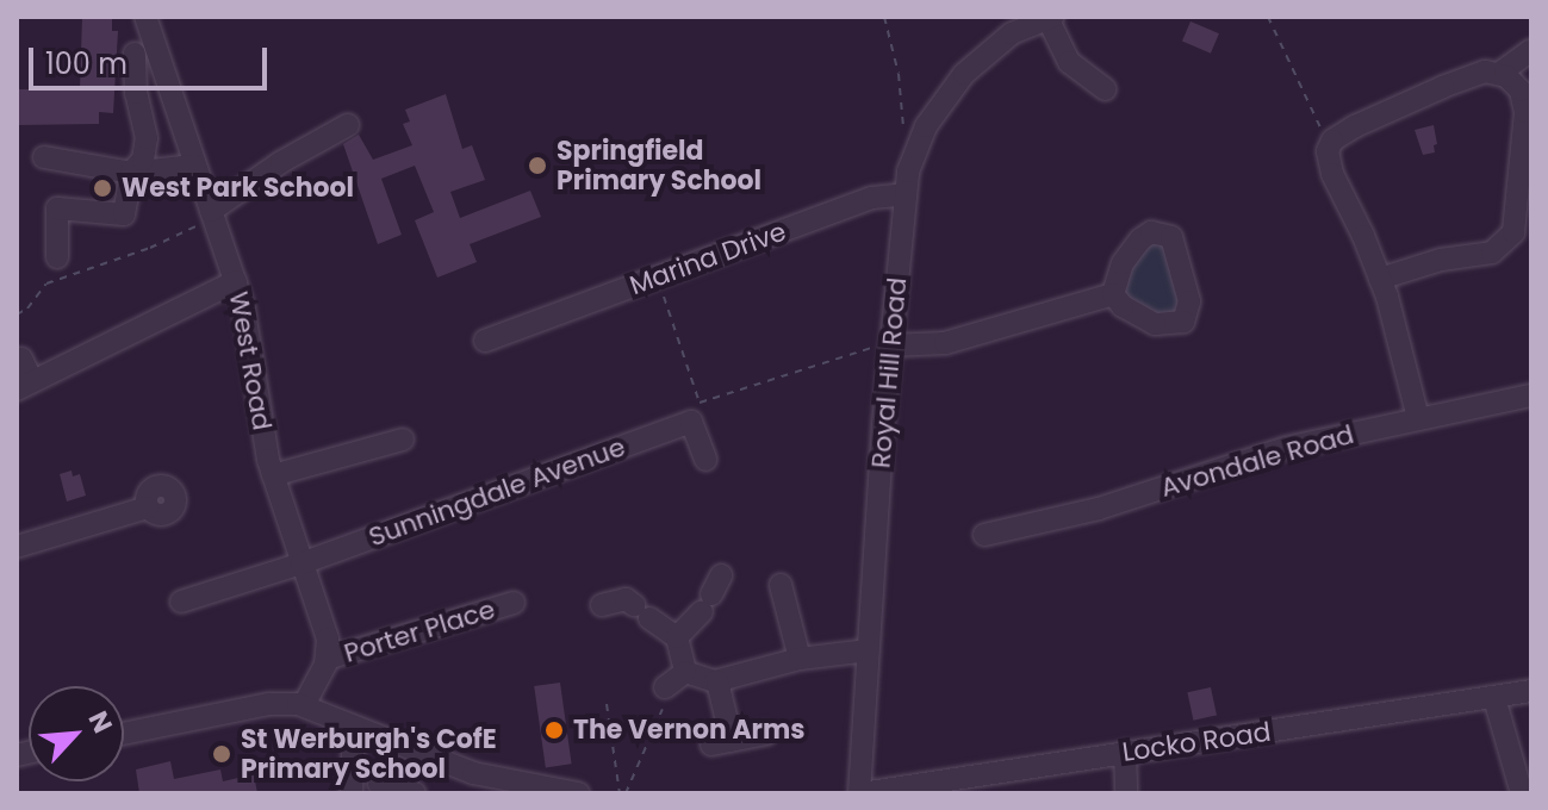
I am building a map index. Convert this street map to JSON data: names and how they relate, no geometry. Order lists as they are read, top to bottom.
{
  "streets": {
    "street": [
      "Marina Drive",
      "West Road",
      "Royal Hill Road",
      "Avondale Road",
      "Sunningdale Avenue",
      "Porter Place",
      "Locko Road"
    ]
  },
  "crossings": [
    ["Marina Drive", "Royal Hill Road"],
    ["West Road", "Sunningdale Avenue"],
    ["West Road", "Porter Place"],
    ["Royal Hill Road", "Locko Road"]
  ],
  "places": [
    "Springfield Primary School",
    "West Park School",
    "The Vernon Arms",
    "St Werburgh's CofE Primary School"
  ],
  "scale_bar": "100 m",
  "north": "top right"
}
